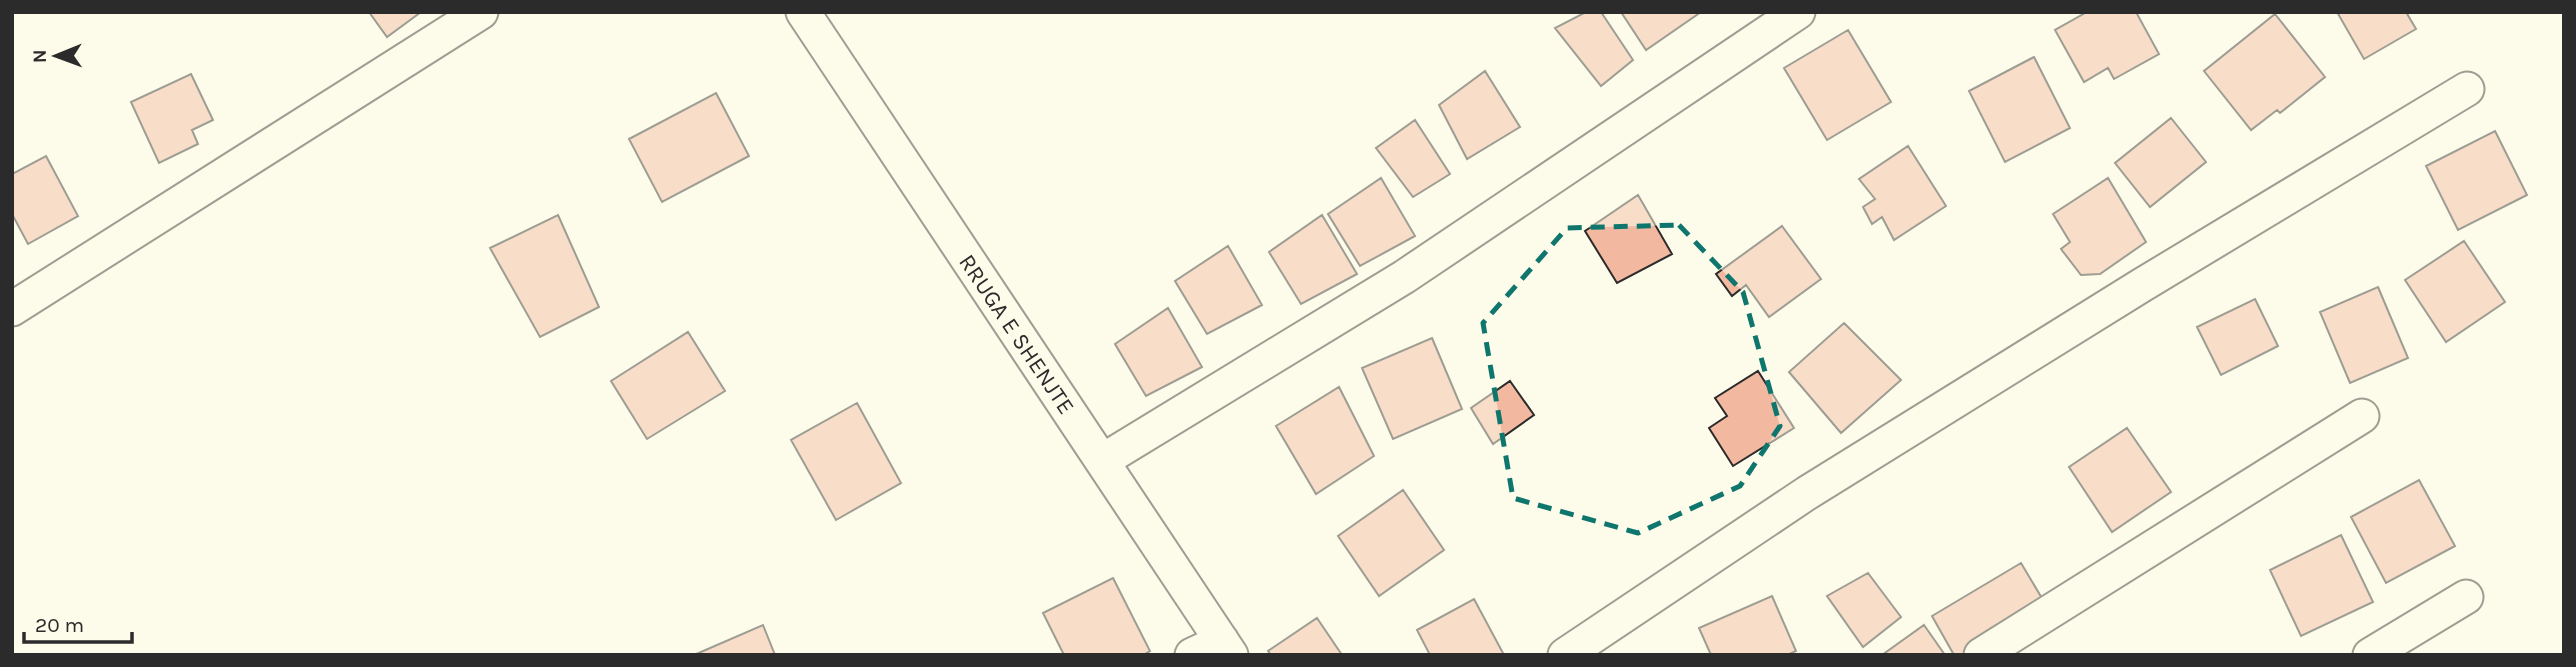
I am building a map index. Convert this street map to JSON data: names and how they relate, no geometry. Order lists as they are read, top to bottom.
{
  "streets": {
    "street": ["RRUGA E SHENJTE"]
  },
  "scale_bar": "20 m",
  "north": "left"
}
